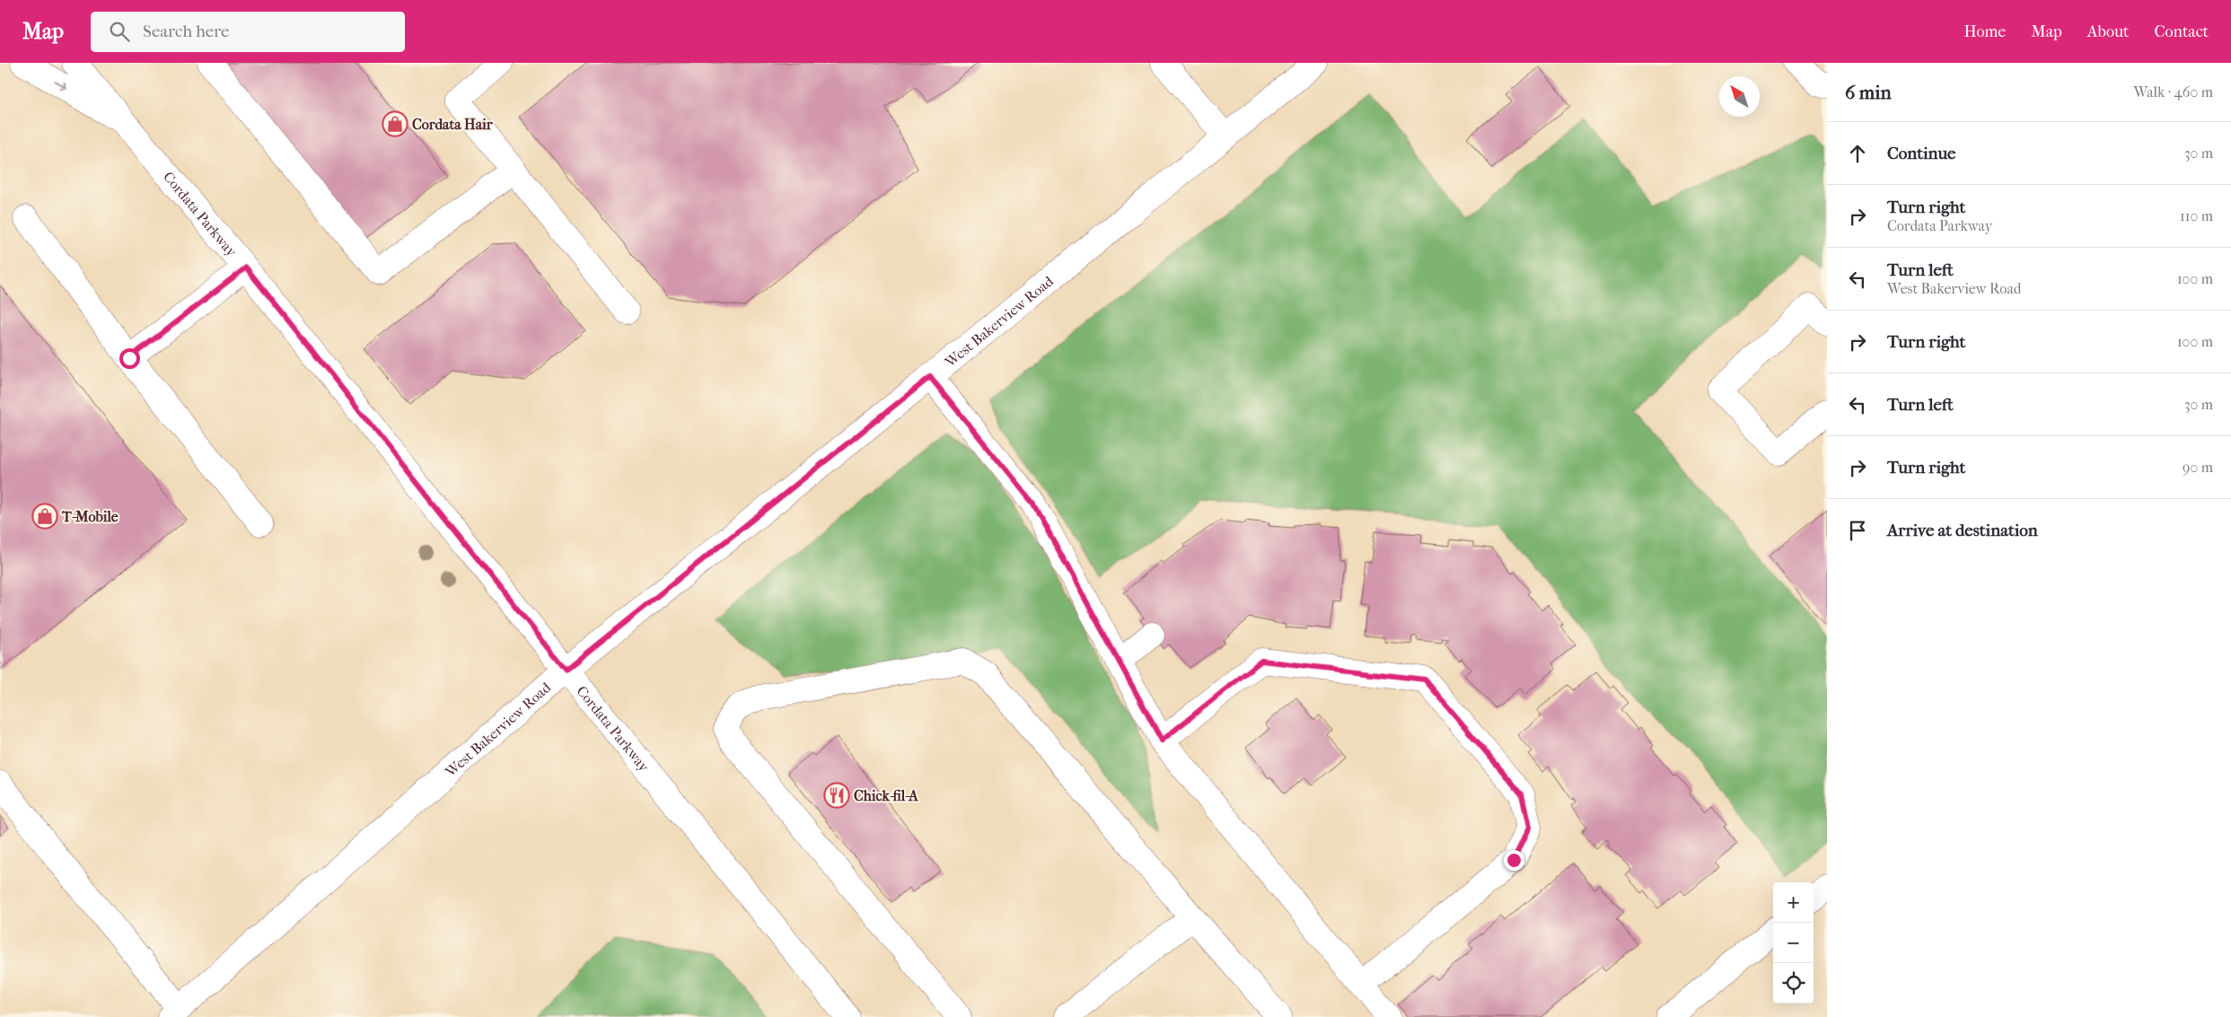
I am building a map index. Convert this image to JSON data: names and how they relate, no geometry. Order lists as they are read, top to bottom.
{
  "streets": {
    "street": ["Cordata Parkway", "West Bakerview Road"]
  },
  "crossings": [
    ["Cordata Parkway", "West Bakerview Road"]
  ],
  "places": {
    "shop": ["Cordata Hair", "T-Mobile"],
    "restaurant": ["Chick-fil-A"]
  },
  "north": "top left",
  "page": {
    "header": "Map",
    "search": "Search here",
    "nav": [
      "Home",
      "Map",
      "About",
      "Contact"
    ],
    "heading": ["6 min", "Walk · 460 m"],
    "list": [
      ["Continue", "30 m"],
      ["Turn right", "Cordata Parkway", "110 m"],
      ["Turn left", "West Bakerview Road", "100 m"],
      ["Turn right", "100 m"],
      ["Turn left", "30 m"],
      ["Turn right", "90 m"],
      "Arrive at destination"
    ],
    "map_buttons": ["+", "−"]
  }
}
